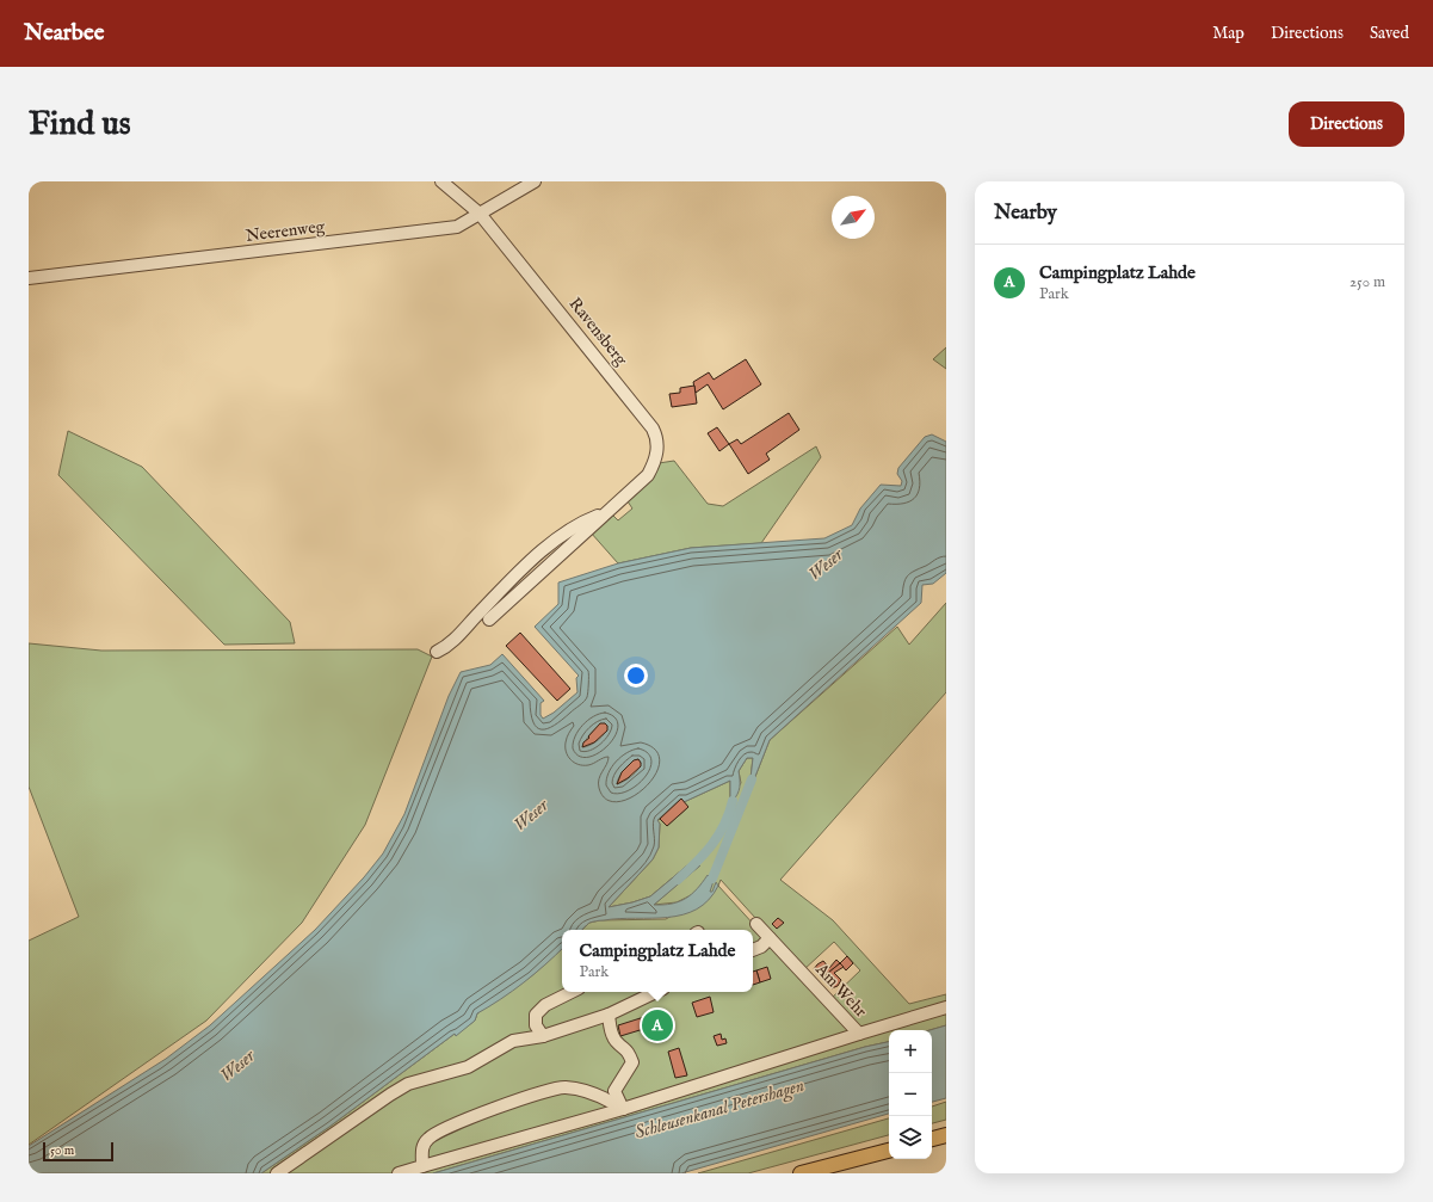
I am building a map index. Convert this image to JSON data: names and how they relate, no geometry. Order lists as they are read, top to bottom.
{
  "streets": {
    "street": ["Neerenweg", "Ravensberg", "Am Wehr"]
  },
  "crossings": [
    ["Neerenweg", "Ravensberg"]
  ],
  "water": ["Weser", "Schleusenkanal Petershagen"],
  "scale_bar": "50 m",
  "north": "top right",
  "page": {
    "header": "Nearbee",
    "nav": ["Map", "Directions", "Saved"],
    "buttons": "Directions",
    "title": "Find us",
    "heading": "Nearby",
    "list": [
      {
        "mark": "A",
        "name": "Campingplatz Lahde",
        "note": "Park",
        "value": "250 m"
      }
    ],
    "popup": ["Campingplatz Lahde", "Park"],
    "pins": "A",
    "map_buttons": ["+", "−"],
    "scale": "50 m"
  }
}
